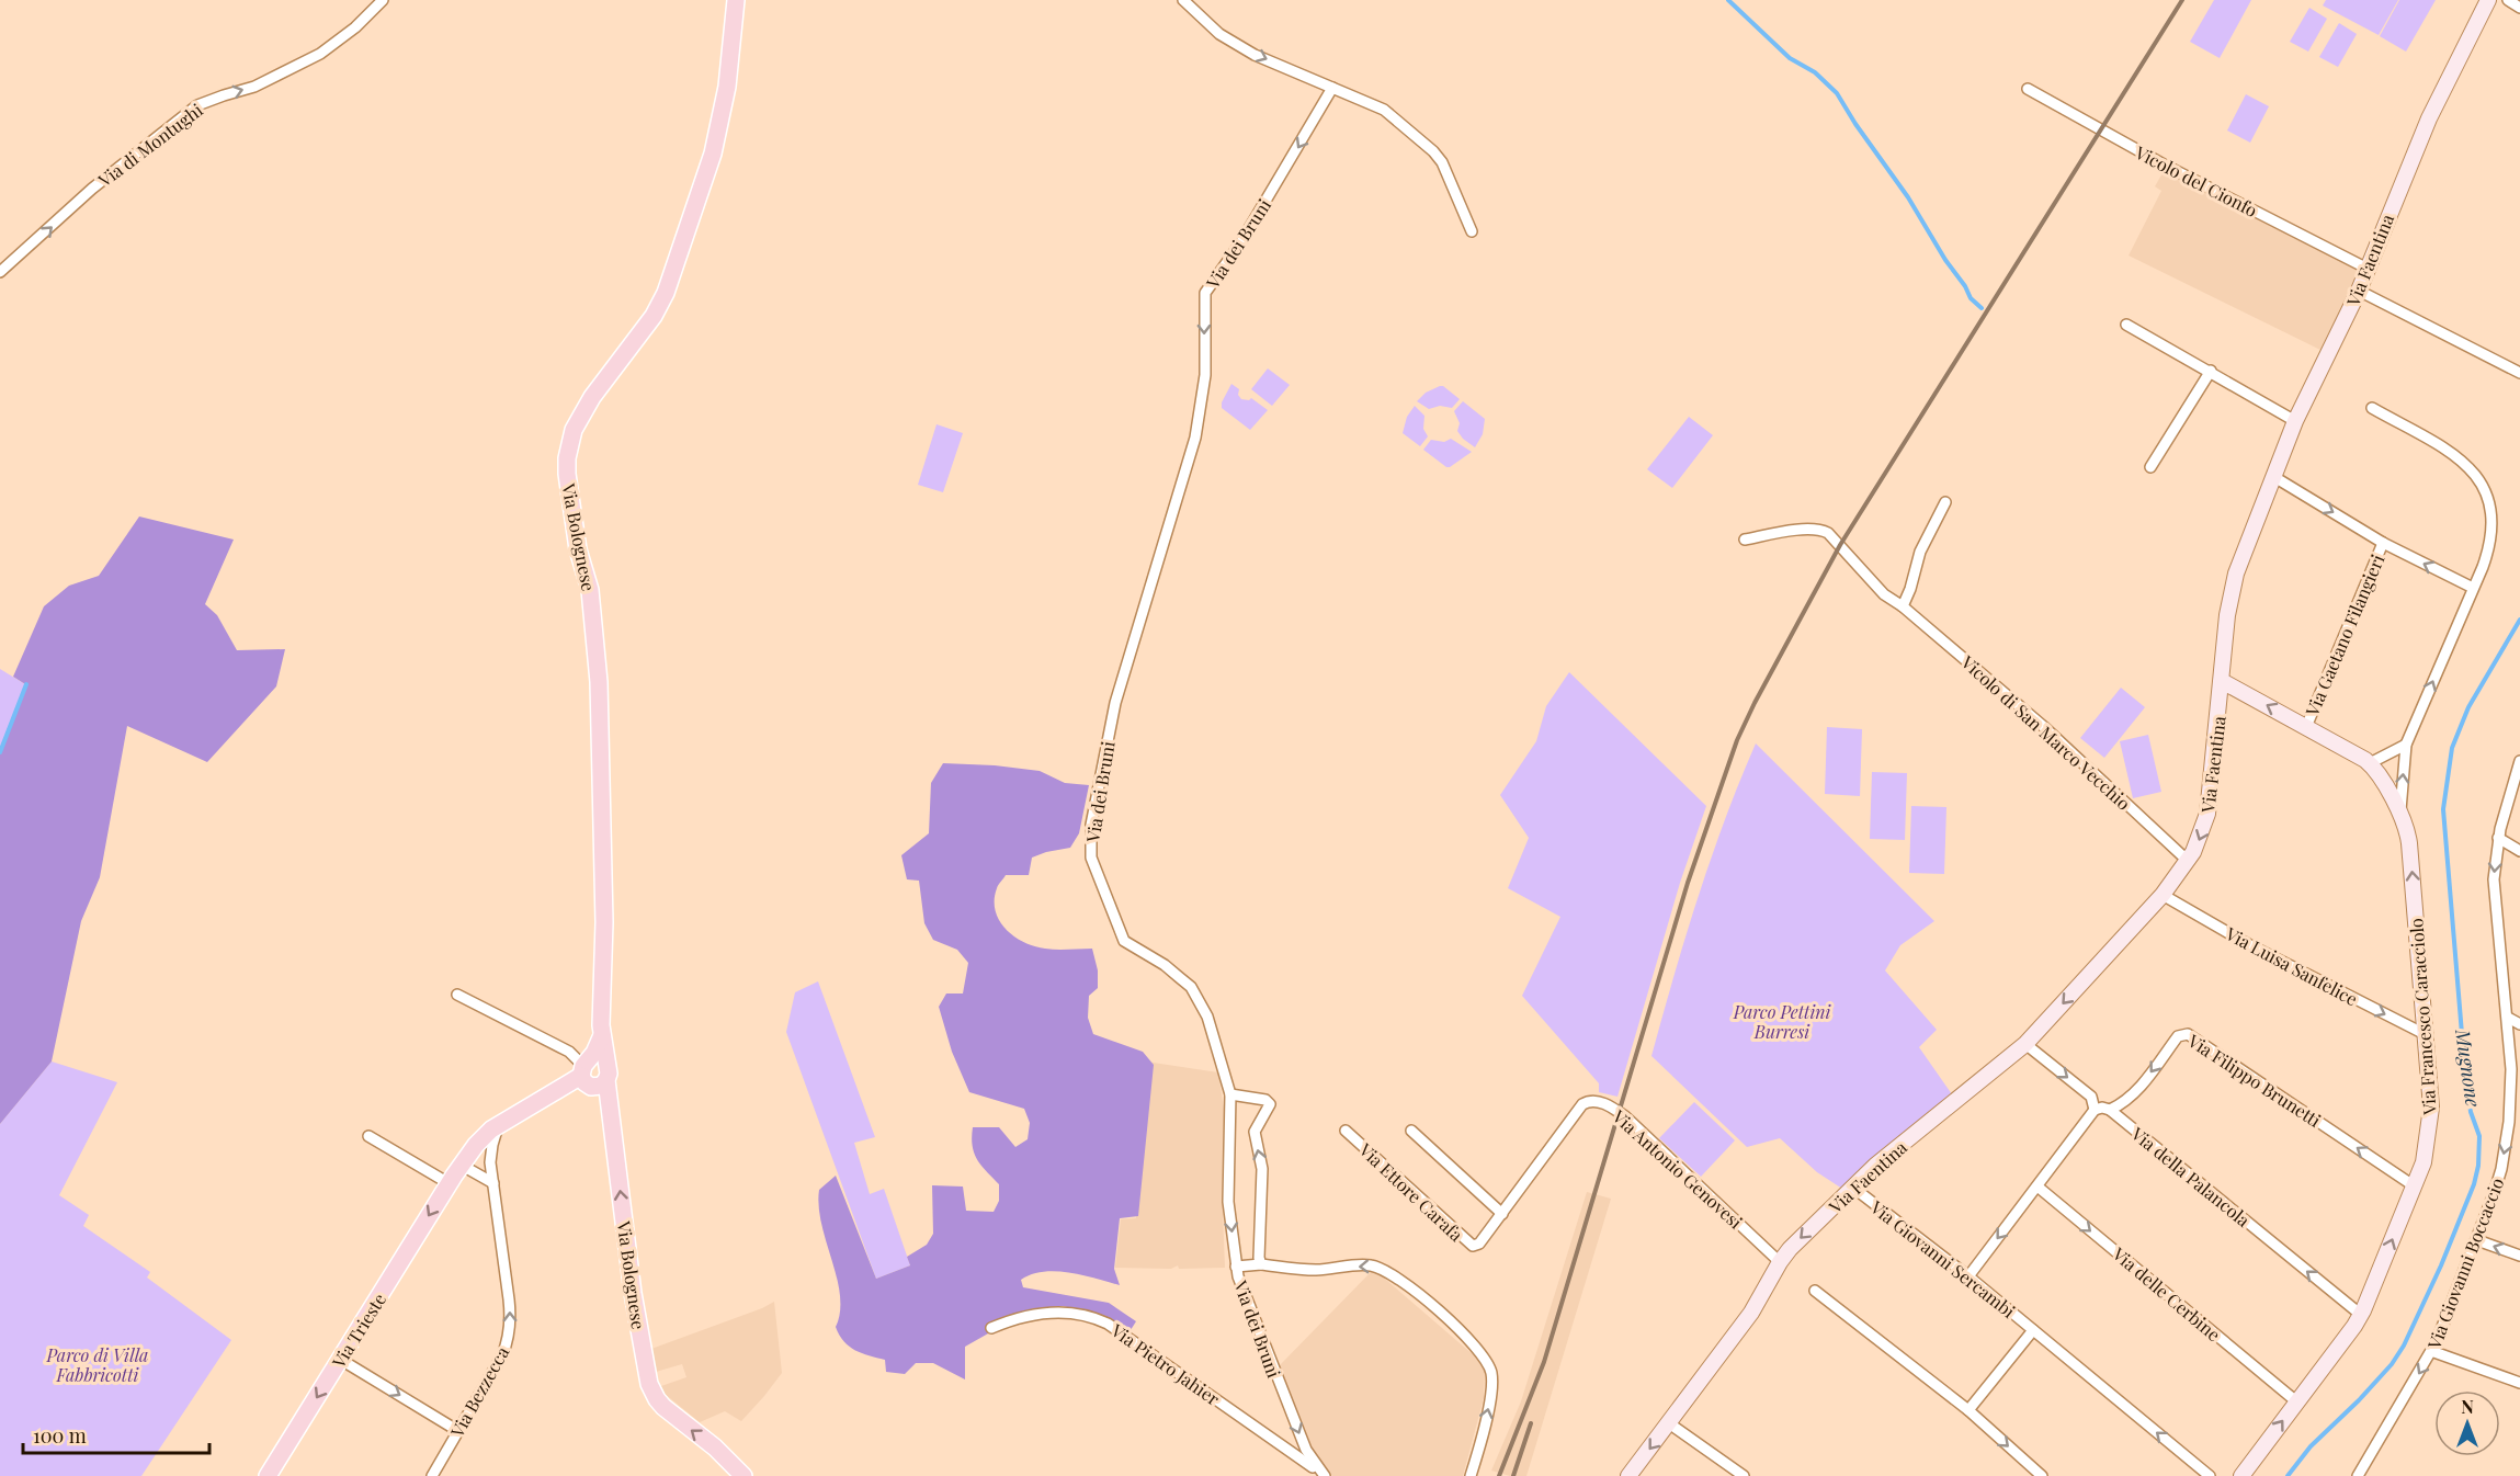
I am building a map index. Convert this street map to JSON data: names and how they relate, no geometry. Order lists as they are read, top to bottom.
{
  "streets": {
    "main road": ["Via Bolognese", "Via Trieste"],
    "street": [
      "Via di Montughi",
      "Vicolo del Cionfo",
      "Via dei Bruni",
      "Via Faentina",
      "Via Gaetano Filangieri",
      "Vicolo di San Marco Vecchio",
      "Via Luisa Sanfelice",
      "Via Francesco Caracciolo",
      "Via Filippo Brunetti",
      "Via Antonio Genovesi",
      "Via della Palancola",
      "Via Ettore Carafa",
      "Via Giovanni Sercambi",
      "Via Giovanni Boccaccio",
      "Via delle Cerbine",
      "Via Pietro Jahier",
      "Via Bezzecca"
    ]
  },
  "crossings": [
    ["Vicolo del Cionfo", "Via Faentina"],
    ["Via dei Bruni", "Via Pietro Jahier"],
    ["Via Faentina", "Vicolo di San Marco Vecchio"],
    ["Via Faentina", "Via Luisa Sanfelice"],
    ["Via Faentina", "Via Antonio Genovesi"],
    ["Via Faentina", "Via Giovanni Sercambi"],
    ["Via Bolognese", "Via Trieste"],
    ["Via Luisa Sanfelice", "Via Francesco Caracciolo"],
    ["Via Francesco Caracciolo", "Via Filippo Brunetti"],
    ["Via Francesco Caracciolo", "Via della Palancola"],
    ["Via Francesco Caracciolo", "Via delle Cerbine"],
    ["Via Filippo Brunetti", "Via della Palancola"],
    ["Via Antonio Genovesi", "Via Ettore Carafa"],
    ["Via Trieste", "Via Bezzecca"]
  ],
  "one_way": [
    "Via di Montughi",
    "Via dei Bruni",
    "Via Luisa Sanfelice",
    "Via Francesco Caracciolo",
    "Via Filippo Brunetti",
    "Via della Palancola",
    "Via Giovanni Sercambi",
    "Via Giovanni Boccaccio",
    "Via delle Cerbine",
    "Via Trieste",
    "Via Bezzecca"
  ],
  "water": ["Mugnone"],
  "parks": ["Parco Pettini Burresi", "Parco di Villa Fabbricotti"],
  "scale_bar": "100 m",
  "north": "top"
}
